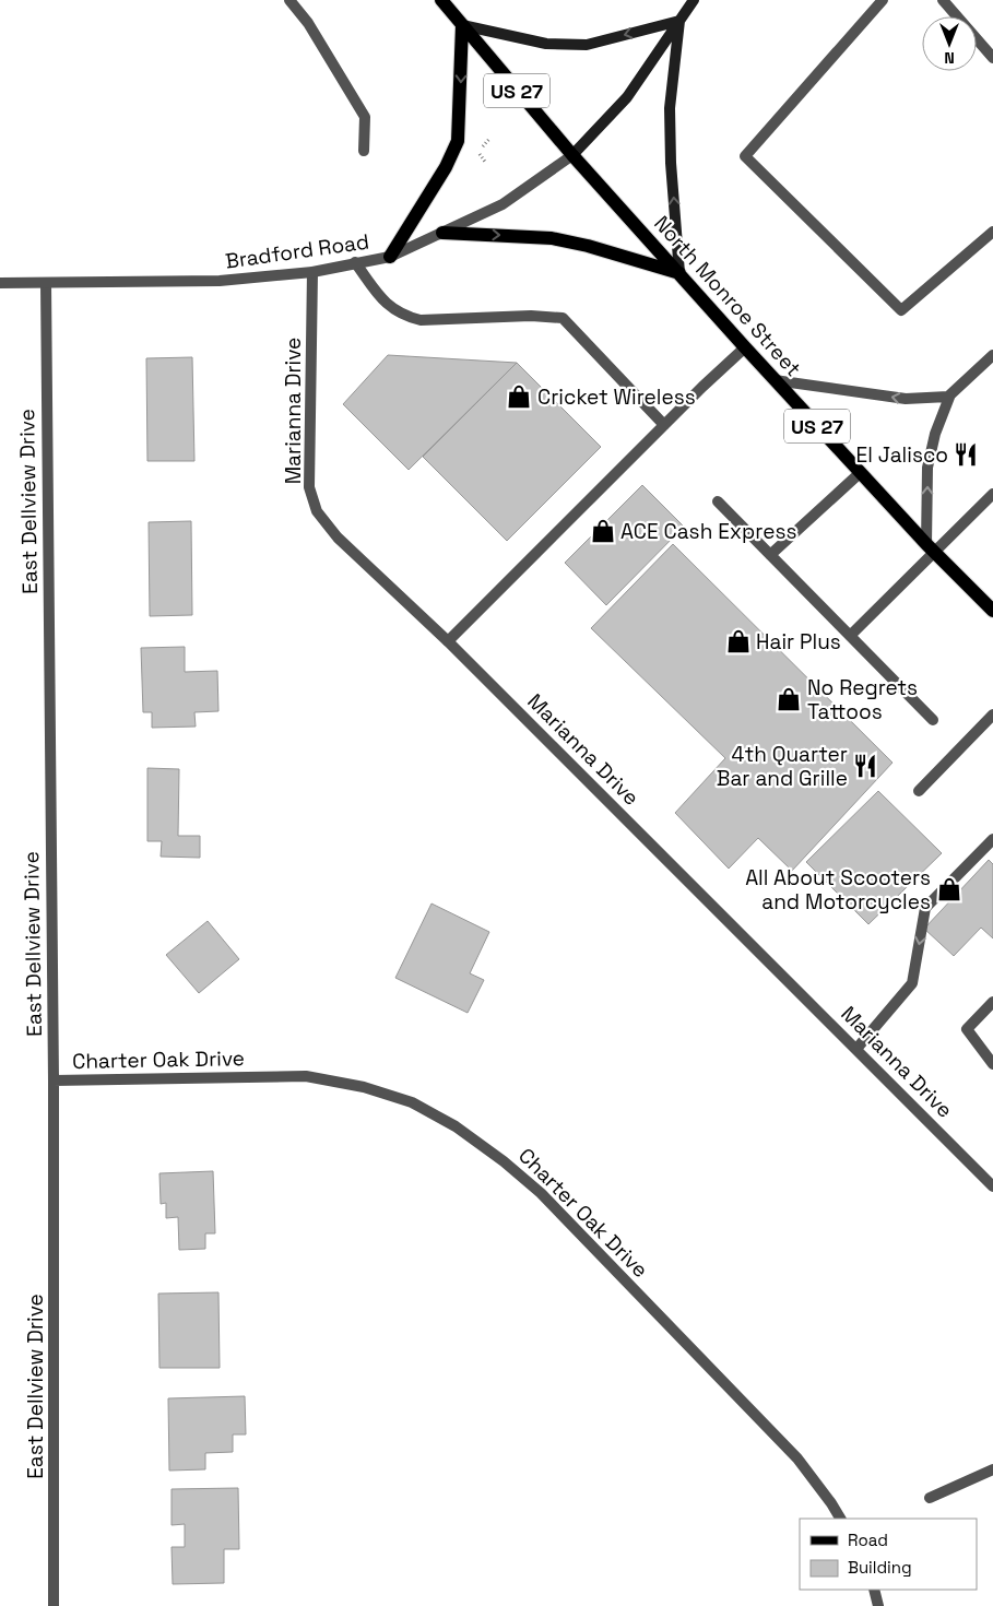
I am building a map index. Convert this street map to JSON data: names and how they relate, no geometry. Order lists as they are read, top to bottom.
{
  "streets": {
    "main road": ["US 27", "North Monroe Street"],
    "street": [
      "Bradford Road",
      "Marianna Drive",
      "East Dellview Drive",
      "Charter Oak Drive"
    ]
  },
  "crossings": [
    ["Bradford Road", "North Monroe Street"],
    ["Bradford Road", "Marianna Drive"],
    ["Bradford Road", "East Dellview Drive"],
    ["East Dellview Drive", "Charter Oak Drive"]
  ],
  "places": {
    "shop": [
      "Cricket Wireless",
      "ACE Cash Express",
      "Hair Plus",
      "No Regrets Tattoos",
      "All About Scooters and Motorcycles"
    ],
    "restaurant": ["El Jalisco", "4th Quarter Bar and Grille"]
  },
  "legend": ["Road", "Building"],
  "north": "bottom"
}
